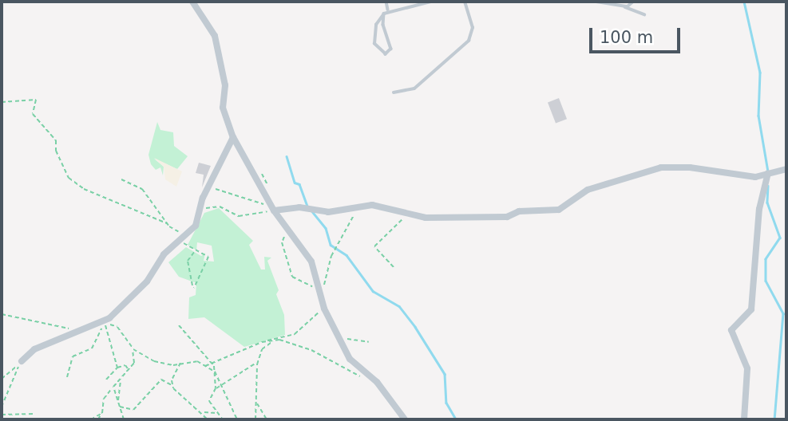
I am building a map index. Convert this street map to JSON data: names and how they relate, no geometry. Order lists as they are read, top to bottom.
{
  "scale_bar": "100 m"
}
